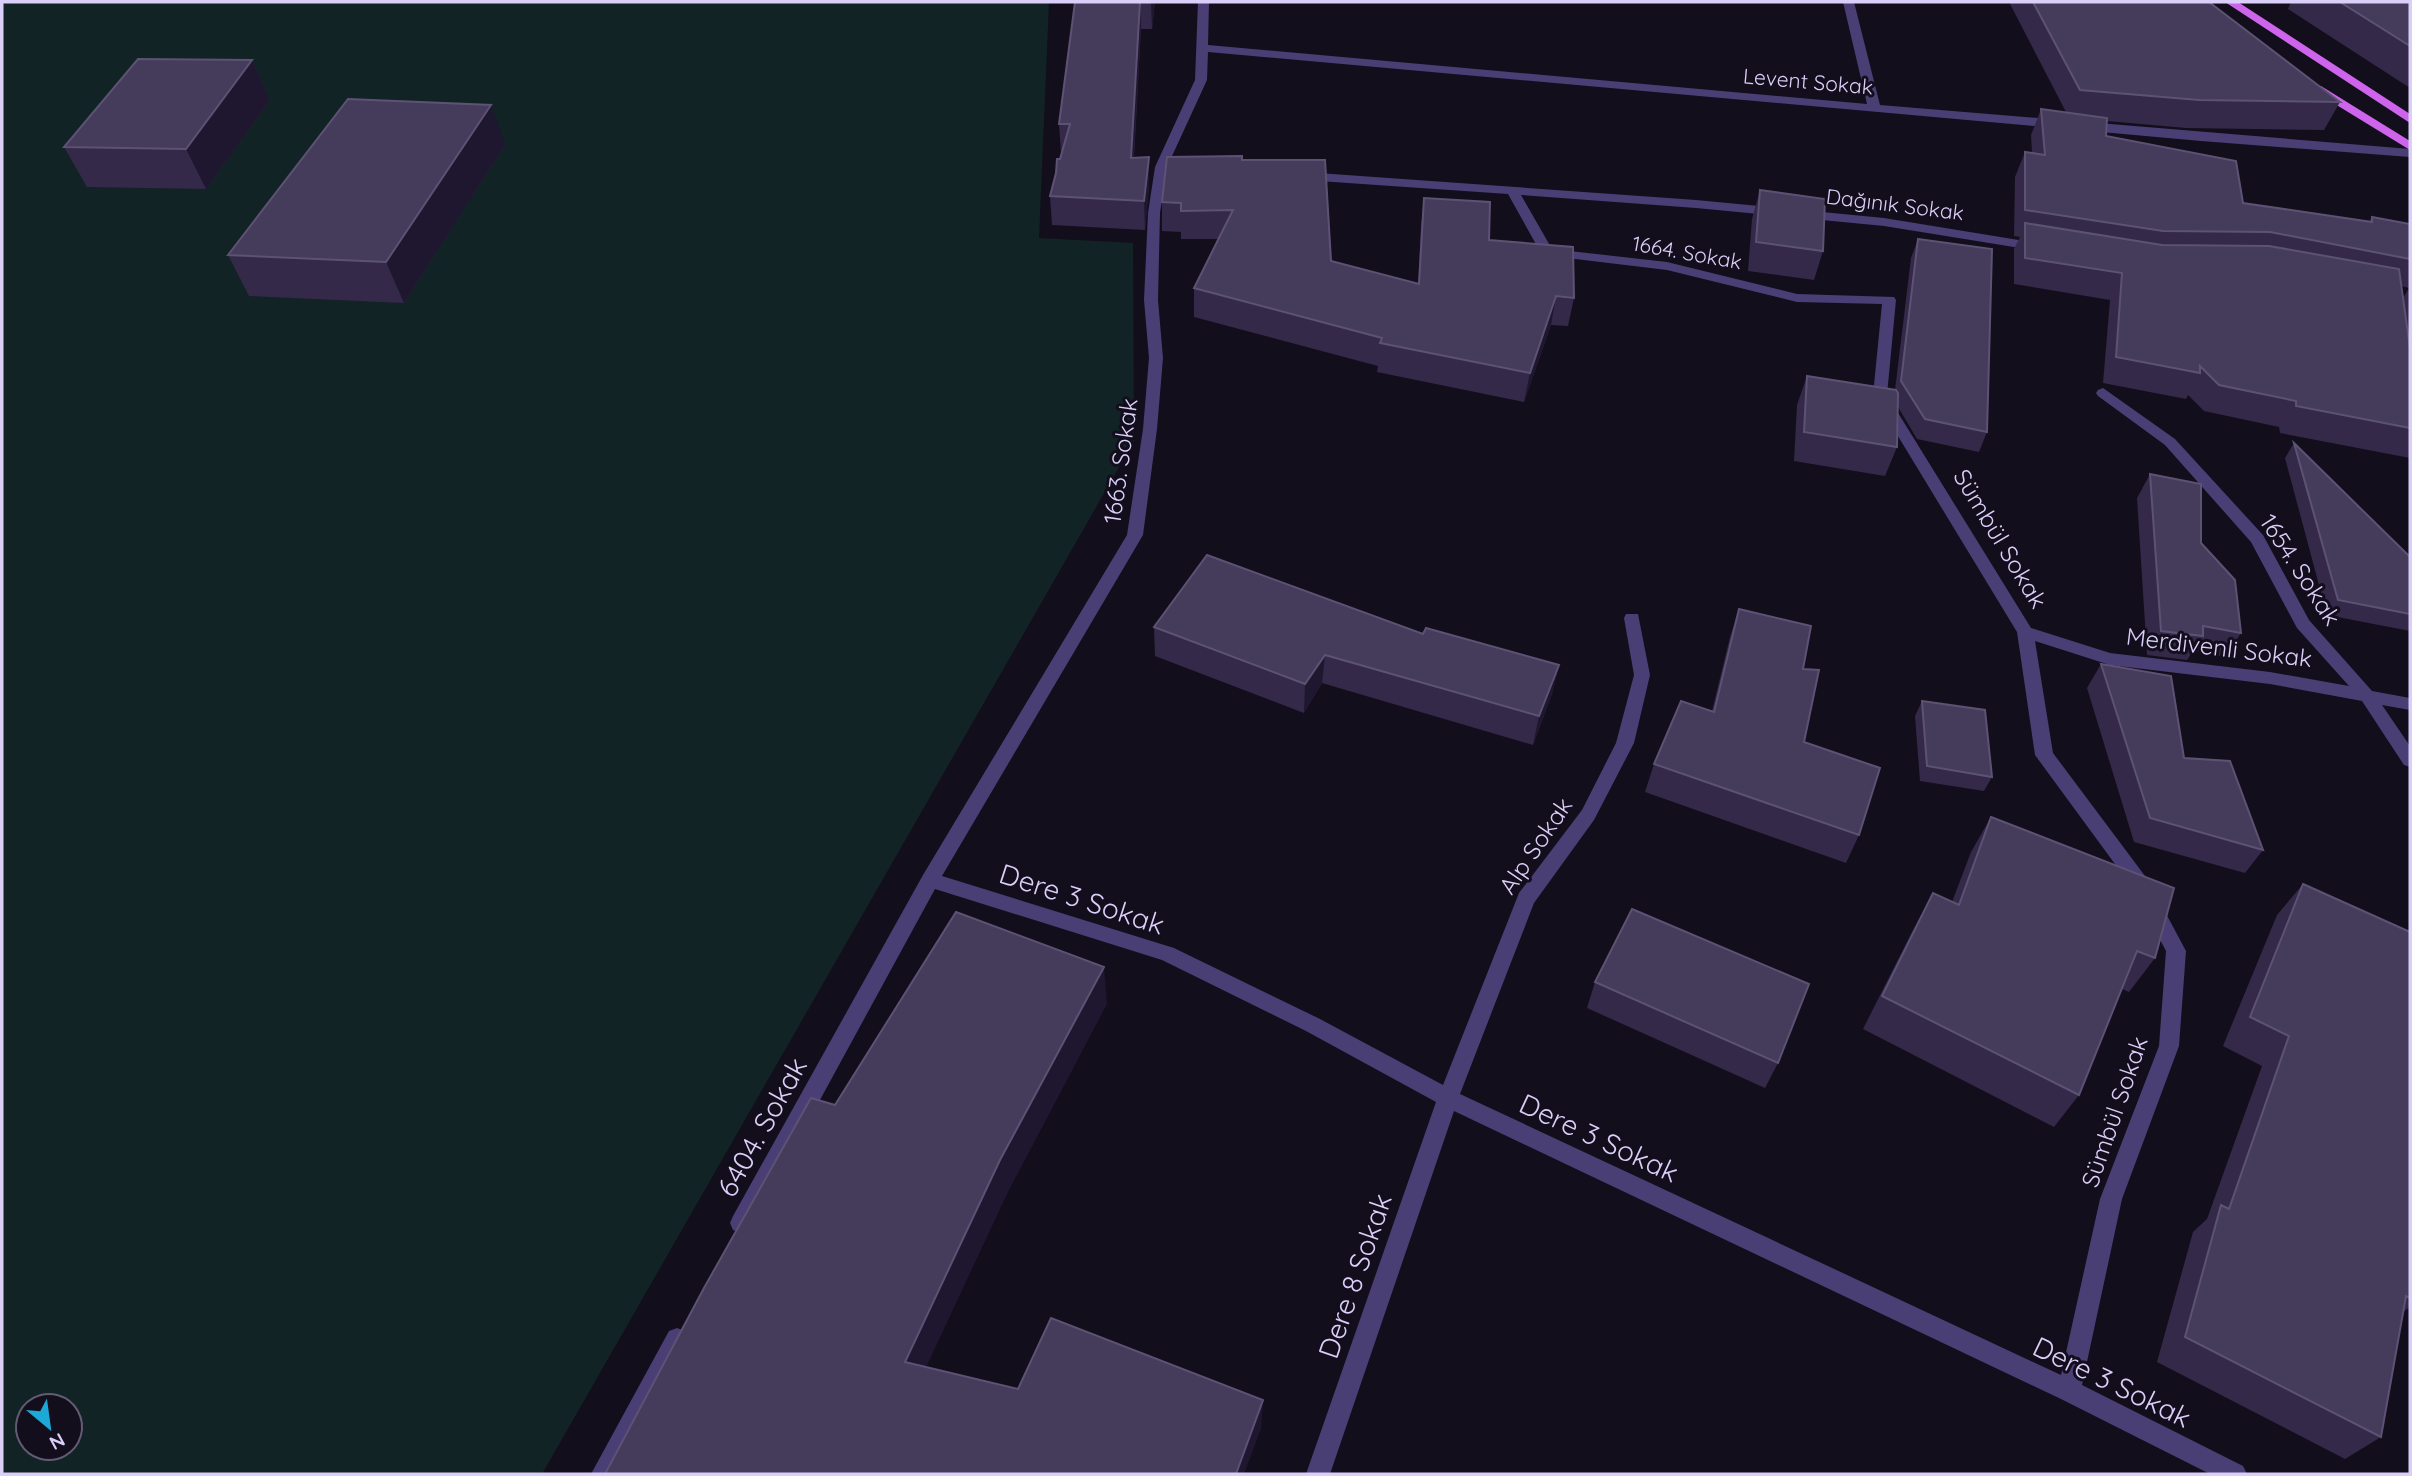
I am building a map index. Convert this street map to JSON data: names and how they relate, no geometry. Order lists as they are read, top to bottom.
{
  "streets": {
    "street": [
      "Levent Sokak",
      "Dağınık Sokak",
      "1664. Sokak",
      "1663. Sokak",
      "Sümbül Sokak",
      "1654. Sokak",
      "Merdivenli Sokak",
      "Alp Sokak",
      "Dere 3 Sokak",
      "6404. Sokak",
      "Dere 8 Sokak"
    ]
  },
  "crossings": [
    ["Levent Sokak", "1663. Sokak"],
    ["Dağınık Sokak", "1664. Sokak"],
    ["1664. Sokak", "Sümbül Sokak"],
    ["1663. Sokak", "Dere 3 Sokak"],
    ["1663. Sokak", "6404. Sokak"],
    ["Sümbül Sokak", "Merdivenli Sokak"],
    ["Sümbül Sokak", "Dere 3 Sokak"],
    ["1654. Sokak", "Merdivenli Sokak"],
    ["Alp Sokak", "Dere 3 Sokak"],
    ["Alp Sokak", "Dere 8 Sokak"],
    ["Dere 3 Sokak", "6404. Sokak"],
    ["Dere 3 Sokak", "Dere 8 Sokak"]
  ],
  "north": "bottom right"
}
